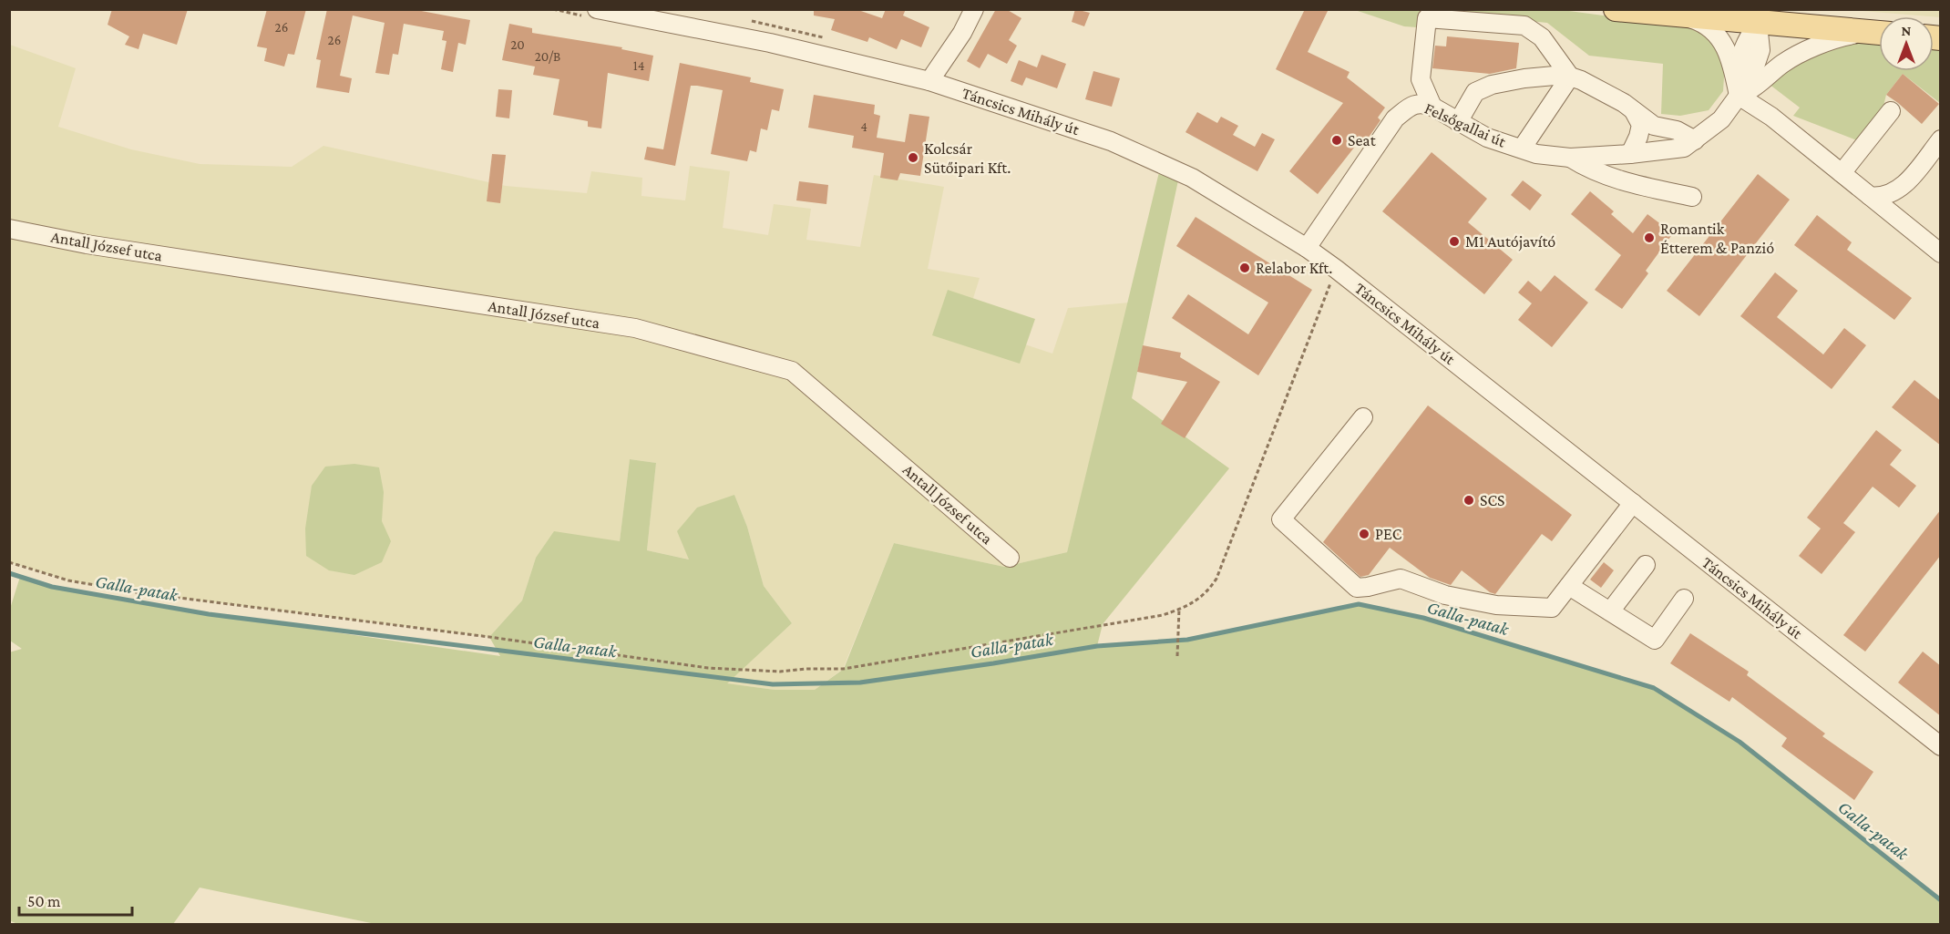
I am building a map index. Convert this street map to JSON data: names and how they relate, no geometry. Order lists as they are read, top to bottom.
{
  "streets": {
    "street": ["Táncsics Mihály út", "Felsőgallai út", "Antall József utca"]
  },
  "crossings": [
    ["Táncsics Mihály út", "Felsőgallai út"]
  ],
  "water": ["Galla-patak"],
  "places": [
    "Seat",
    "Kolcsár Sütőipari Kft.",
    "Romantik Étterem & Panzió",
    "M1 Autójavító",
    "Relabor Kft.",
    "SCS",
    "PEC"
  ],
  "house_numbers": [
    "26",
    "26",
    "20",
    "20/B",
    "14",
    "4"
  ],
  "scale_bar": "50 m",
  "north": "top"
}
